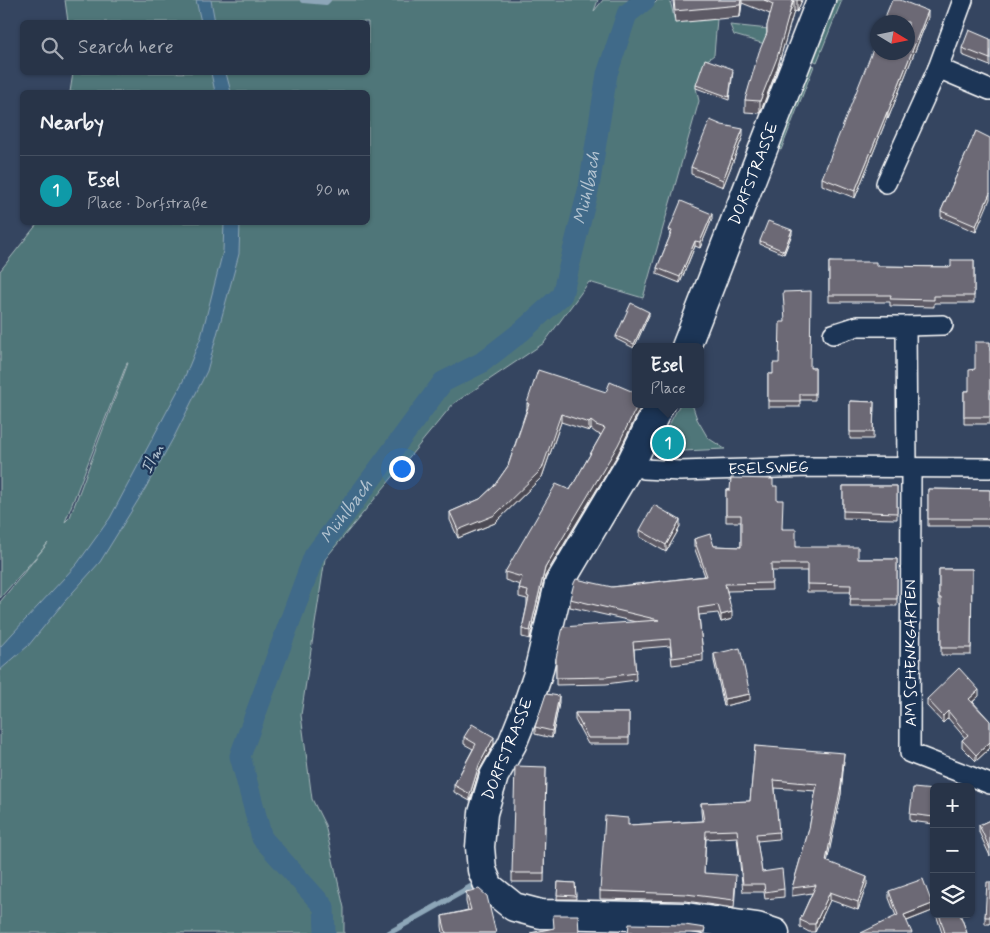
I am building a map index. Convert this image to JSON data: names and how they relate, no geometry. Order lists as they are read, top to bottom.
{
  "streets": {
    "street": ["DORFSTRASSE", "ESELSWEG", "AM SCHENKGARTEN"]
  },
  "crossings": [
    ["DORFSTRASSE", "ESELSWEG"],
    ["ESELSWEG", "AM SCHENKGARTEN"]
  ],
  "water": ["Mühlbach", "Ilm"],
  "north": "right",
  "page": {
    "search": "Search here",
    "heading": "Nearby",
    "list": [
      {
        "mark": "1",
        "name": "Esel",
        "note": "Place · Dorfstraße",
        "value": "90 m"
      }
    ],
    "popup": ["Esel", "Place"],
    "pins": "1",
    "map_buttons": ["+", "−"]
  }
}
